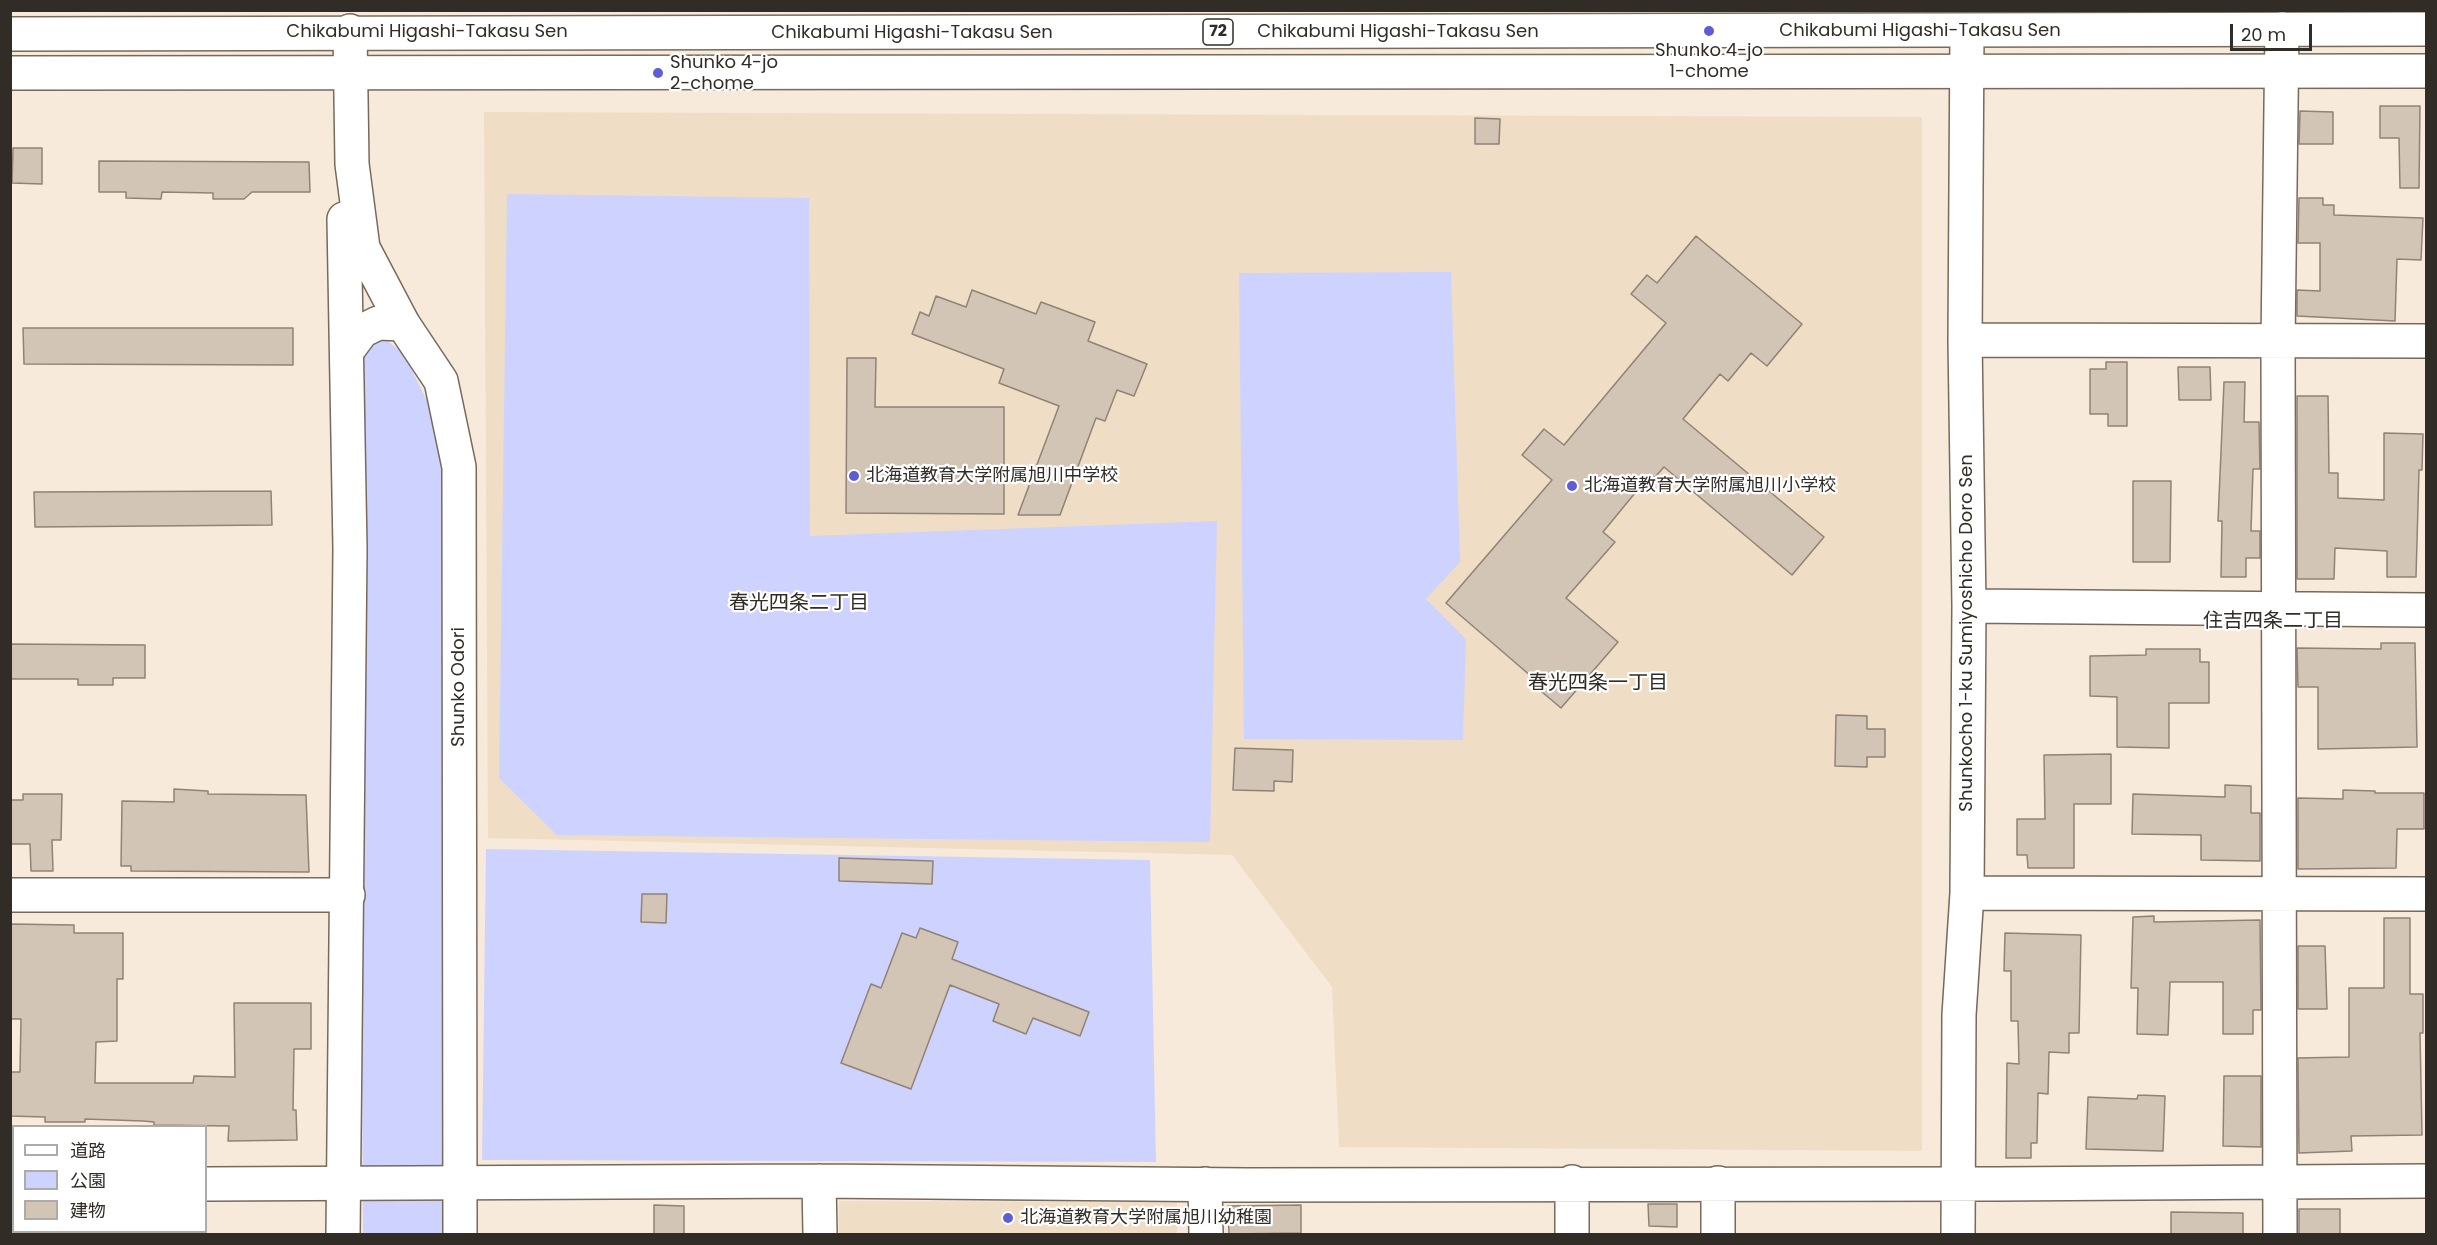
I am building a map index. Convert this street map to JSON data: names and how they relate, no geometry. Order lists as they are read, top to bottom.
{
  "streets": {
    "street": [
      "Chikabumi Higashi-Takasu Sen",
      "72",
      "Shunkocho 1-ku Sumiyoshicho Doro Sen",
      "Shunko Odori"
    ]
  },
  "crossings": [
    ["Chikabumi Higashi-Takasu Sen", "Shunkocho 1-ku Sumiyoshicho Doro Sen"],
    ["Chikabumi Higashi-Takasu Sen", "Shunko Odori"]
  ],
  "districts": ["春光四条二丁目", "住吉四条二丁目", "春光四条一丁目"],
  "places": [
    "Shunko 4-jo 1-chome",
    "Shunko 4-jo 2-chome",
    "北海道教育大学附属旭川中学校",
    "北海道教育大学附属旭川小学校",
    "北海道教育大学附属旭川幼稚園"
  ],
  "legend": ["道路", "公園", "建物"],
  "scale_bar": "20 m"
}
